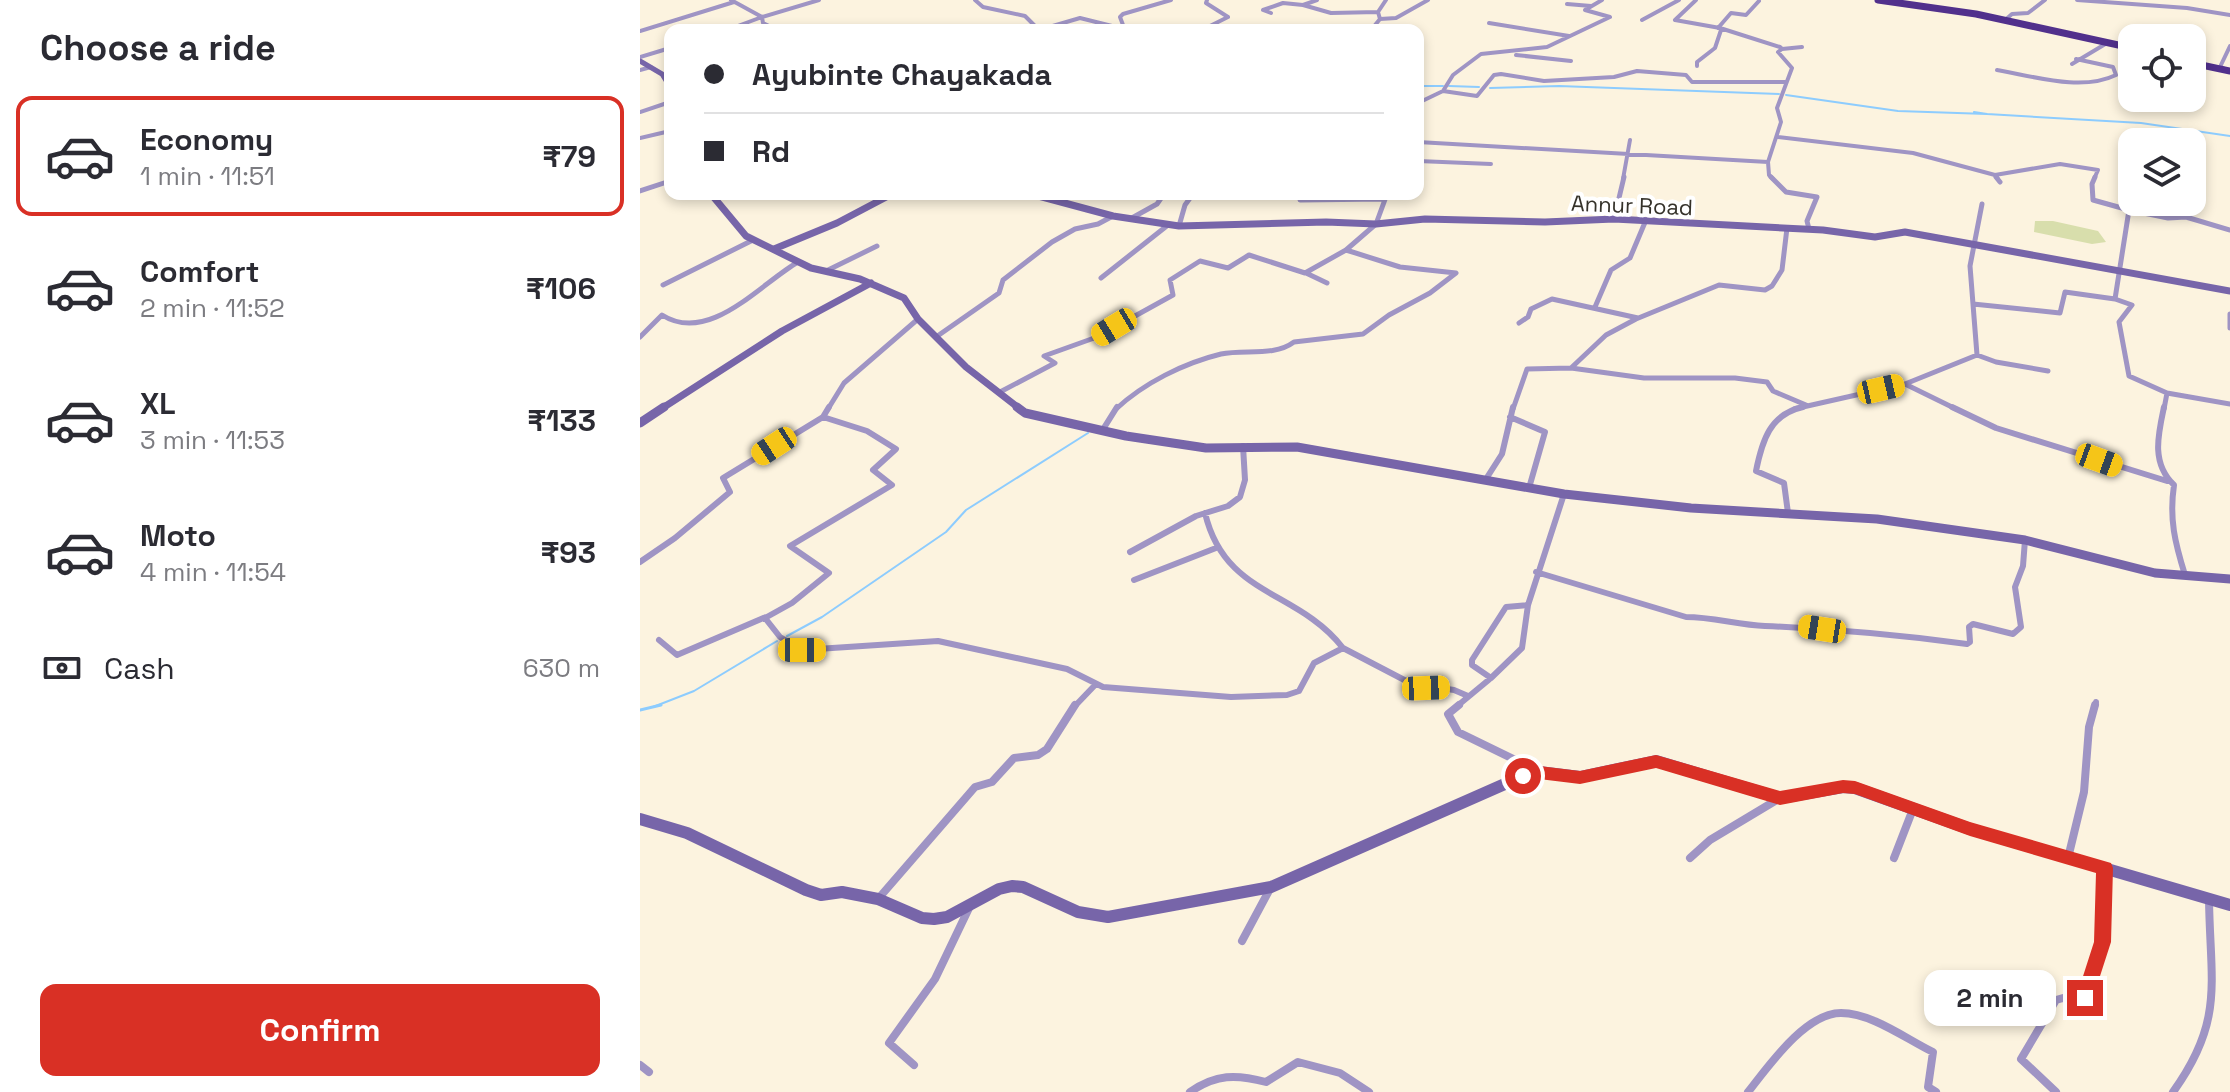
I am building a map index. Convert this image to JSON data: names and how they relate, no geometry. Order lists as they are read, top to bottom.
{
  "streets": {
    "main road": ["Annur Road"]
  },
  "page": {
    "heading": "Choose a ride",
    "banner": ["Ayubinte Chayakada", "Rd"],
    "list": [
      {
        "name": "Economy",
        "note": "1 min · 11:51",
        "value": "₹79"
      },
      {
        "name": "Comfort",
        "note": "2 min · 11:52",
        "value": "₹106"
      },
      {
        "name": "XL",
        "note": "3 min · 11:53",
        "value": "₹133"
      },
      {
        "name": "Moto",
        "note": "4 min · 11:54",
        "value": "₹93"
      }
    ],
    "pay": ["Cash", "630 m"],
    "buttons": "Confirm",
    "bubble": "2 min"
  }
}
